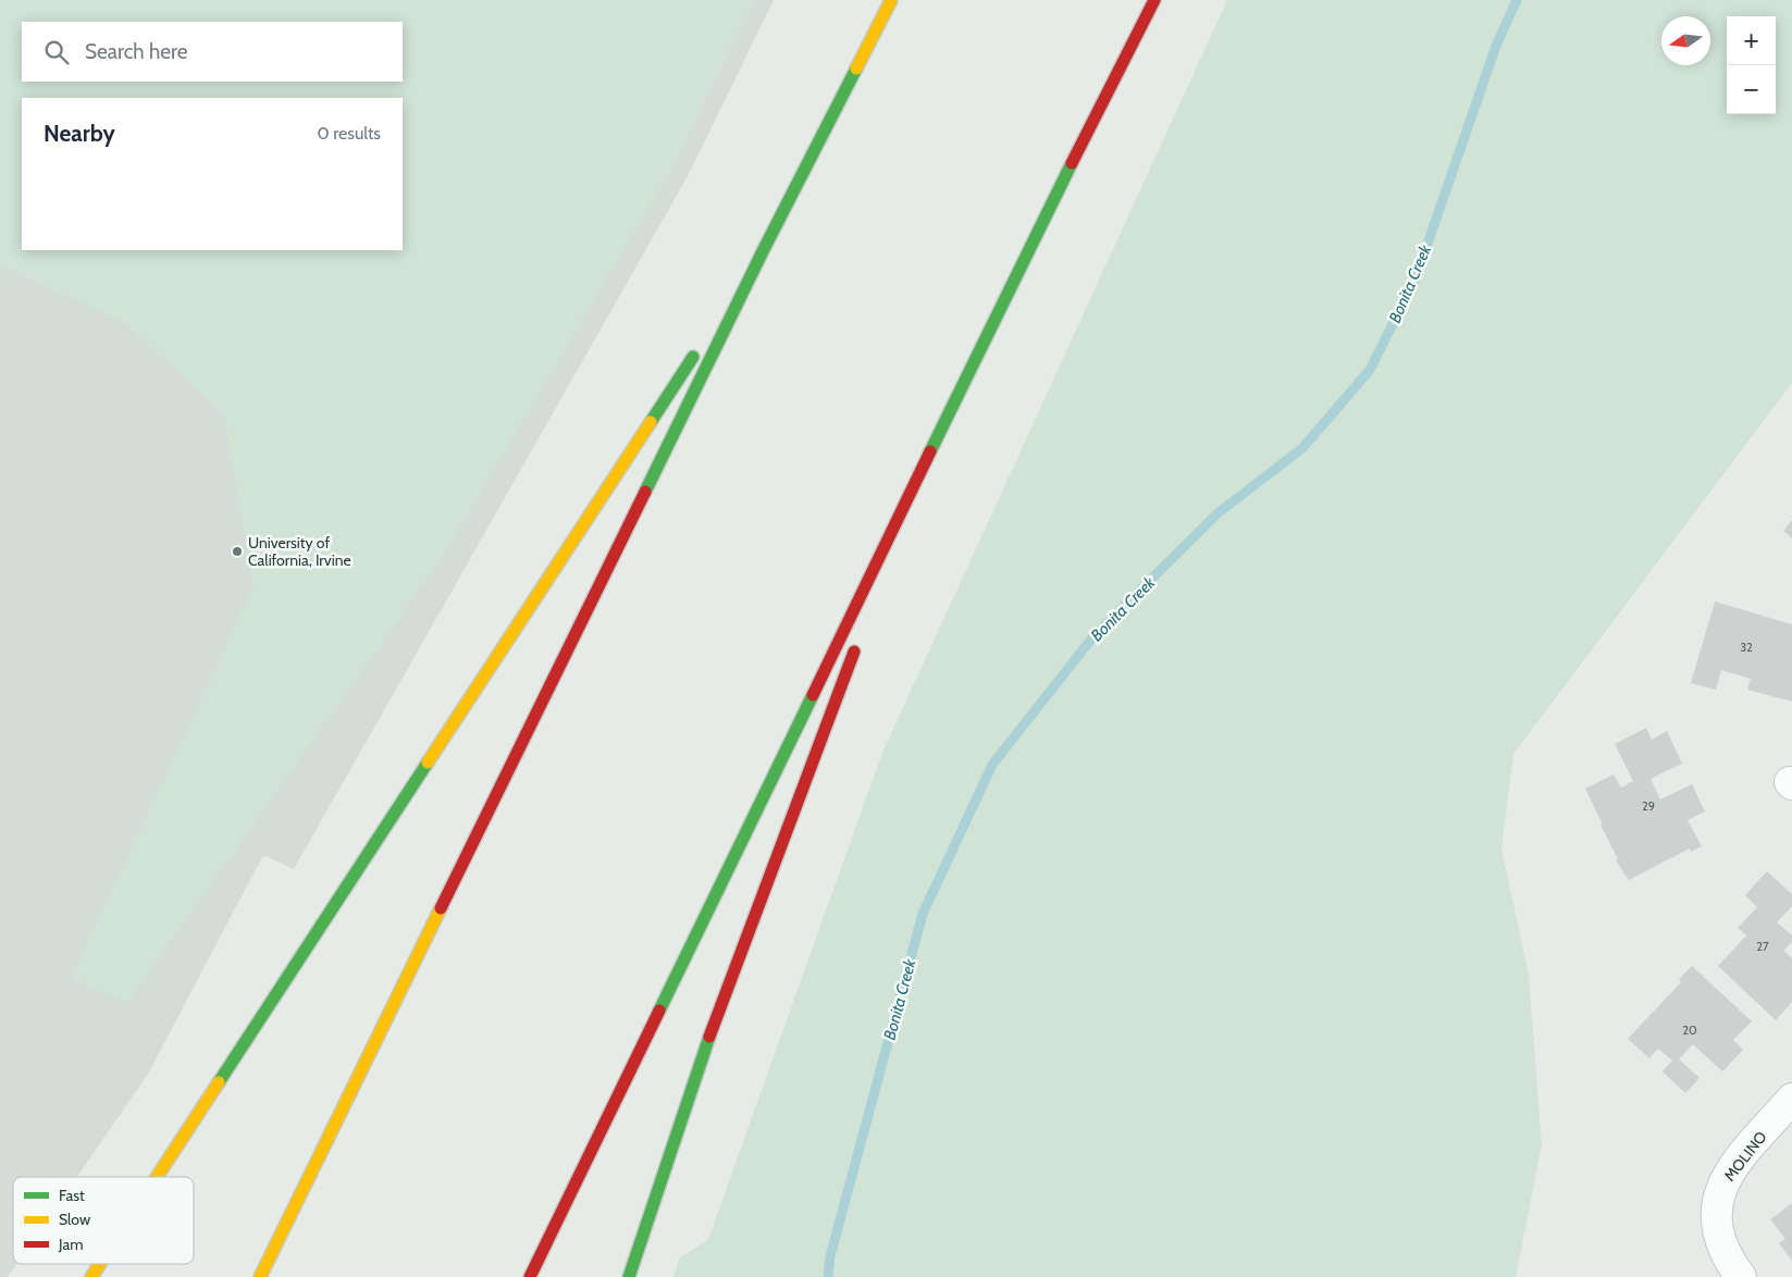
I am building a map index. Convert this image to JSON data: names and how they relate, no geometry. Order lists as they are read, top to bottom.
{
  "streets": {
    "street": ["MOLINO"]
  },
  "water": ["Bonita Creek"],
  "places": ["University of California, Irvine"],
  "house_numbers": [
    "32",
    "29",
    "27",
    "20"
  ],
  "legend": ["Fast", "Slow", "Jam"],
  "north": "left",
  "page": {
    "map_buttons": ["+", "−"],
    "search": "Search here",
    "heading": ["Nearby", "0 results"]
  }
}
